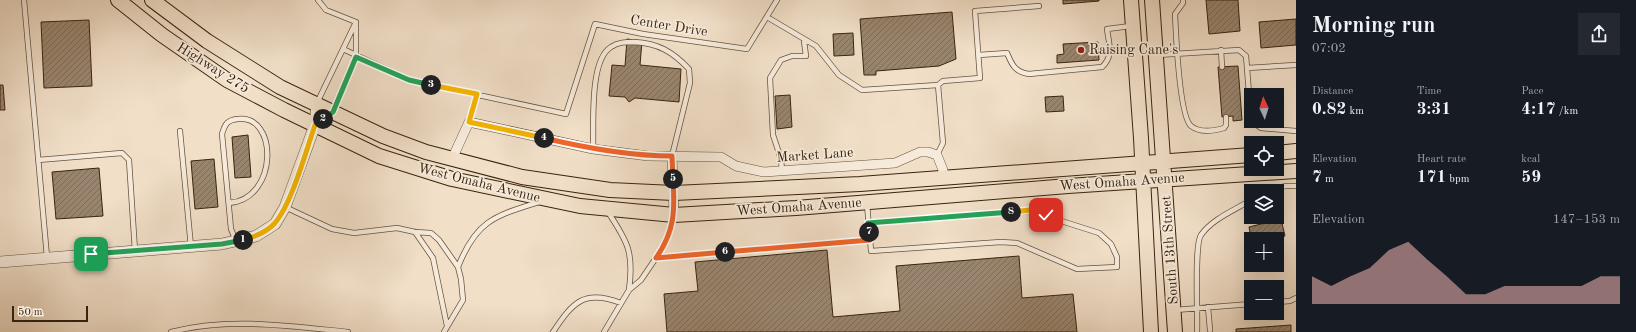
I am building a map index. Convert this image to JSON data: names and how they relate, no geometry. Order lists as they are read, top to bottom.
{
  "streets": {
    "highway": ["Highway 275", "West Omaha Avenue", "South 13th Street"],
    "street": ["Market Lane"],
    "lane": ["Center Drive"]
  },
  "crossings": [
    ["Highway 275", "West Omaha Avenue"],
    ["West Omaha Avenue", "South 13th Street"]
  ],
  "places": ["Raising Cane's"],
  "scale_bar": "50 m",
  "north": "top",
  "page": {
    "heading": ["Morning run", "07:02"],
    "stats": [
      ["Distance", "0.82 km"],
      ["Time", "3:31"],
      ["Pace", "4:17 /km"],
      ["Elevation", "7 m"],
      ["Heart rate", "171 bpm"],
      ["kcal", "59"]
    ],
    "pins": [
      "3",
      "2",
      "4",
      "5",
      "8",
      "7",
      "1",
      "6"
    ],
    "map_buttons": ["+", "−"],
    "chart": ["Elevation", "147–153 m"],
    "scale": "50 m"
  }
}
